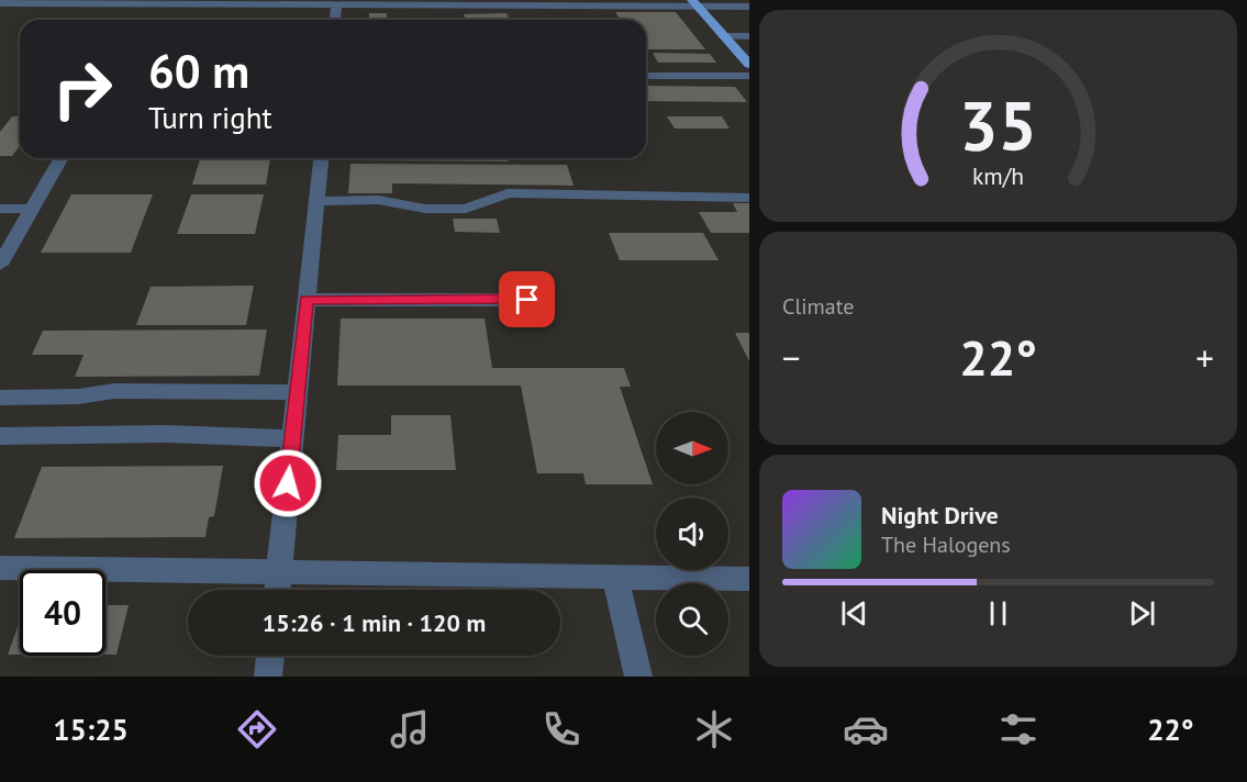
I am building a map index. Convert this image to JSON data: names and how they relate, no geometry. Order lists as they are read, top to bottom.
{
  "north": "right",
  "page": {
    "turn": ["60 m", "Turn right"],
    "tile": "Climate",
    "heat": ["−", "22°", "+"],
    "song": ["Night Drive", "The Halogens"],
    "limit": "40",
    "trip": "15:26 · 1 min · 120 m",
    "tabs": ["15:25", "22°"],
    "gauge": ["35", "km/h"]
  }
}
